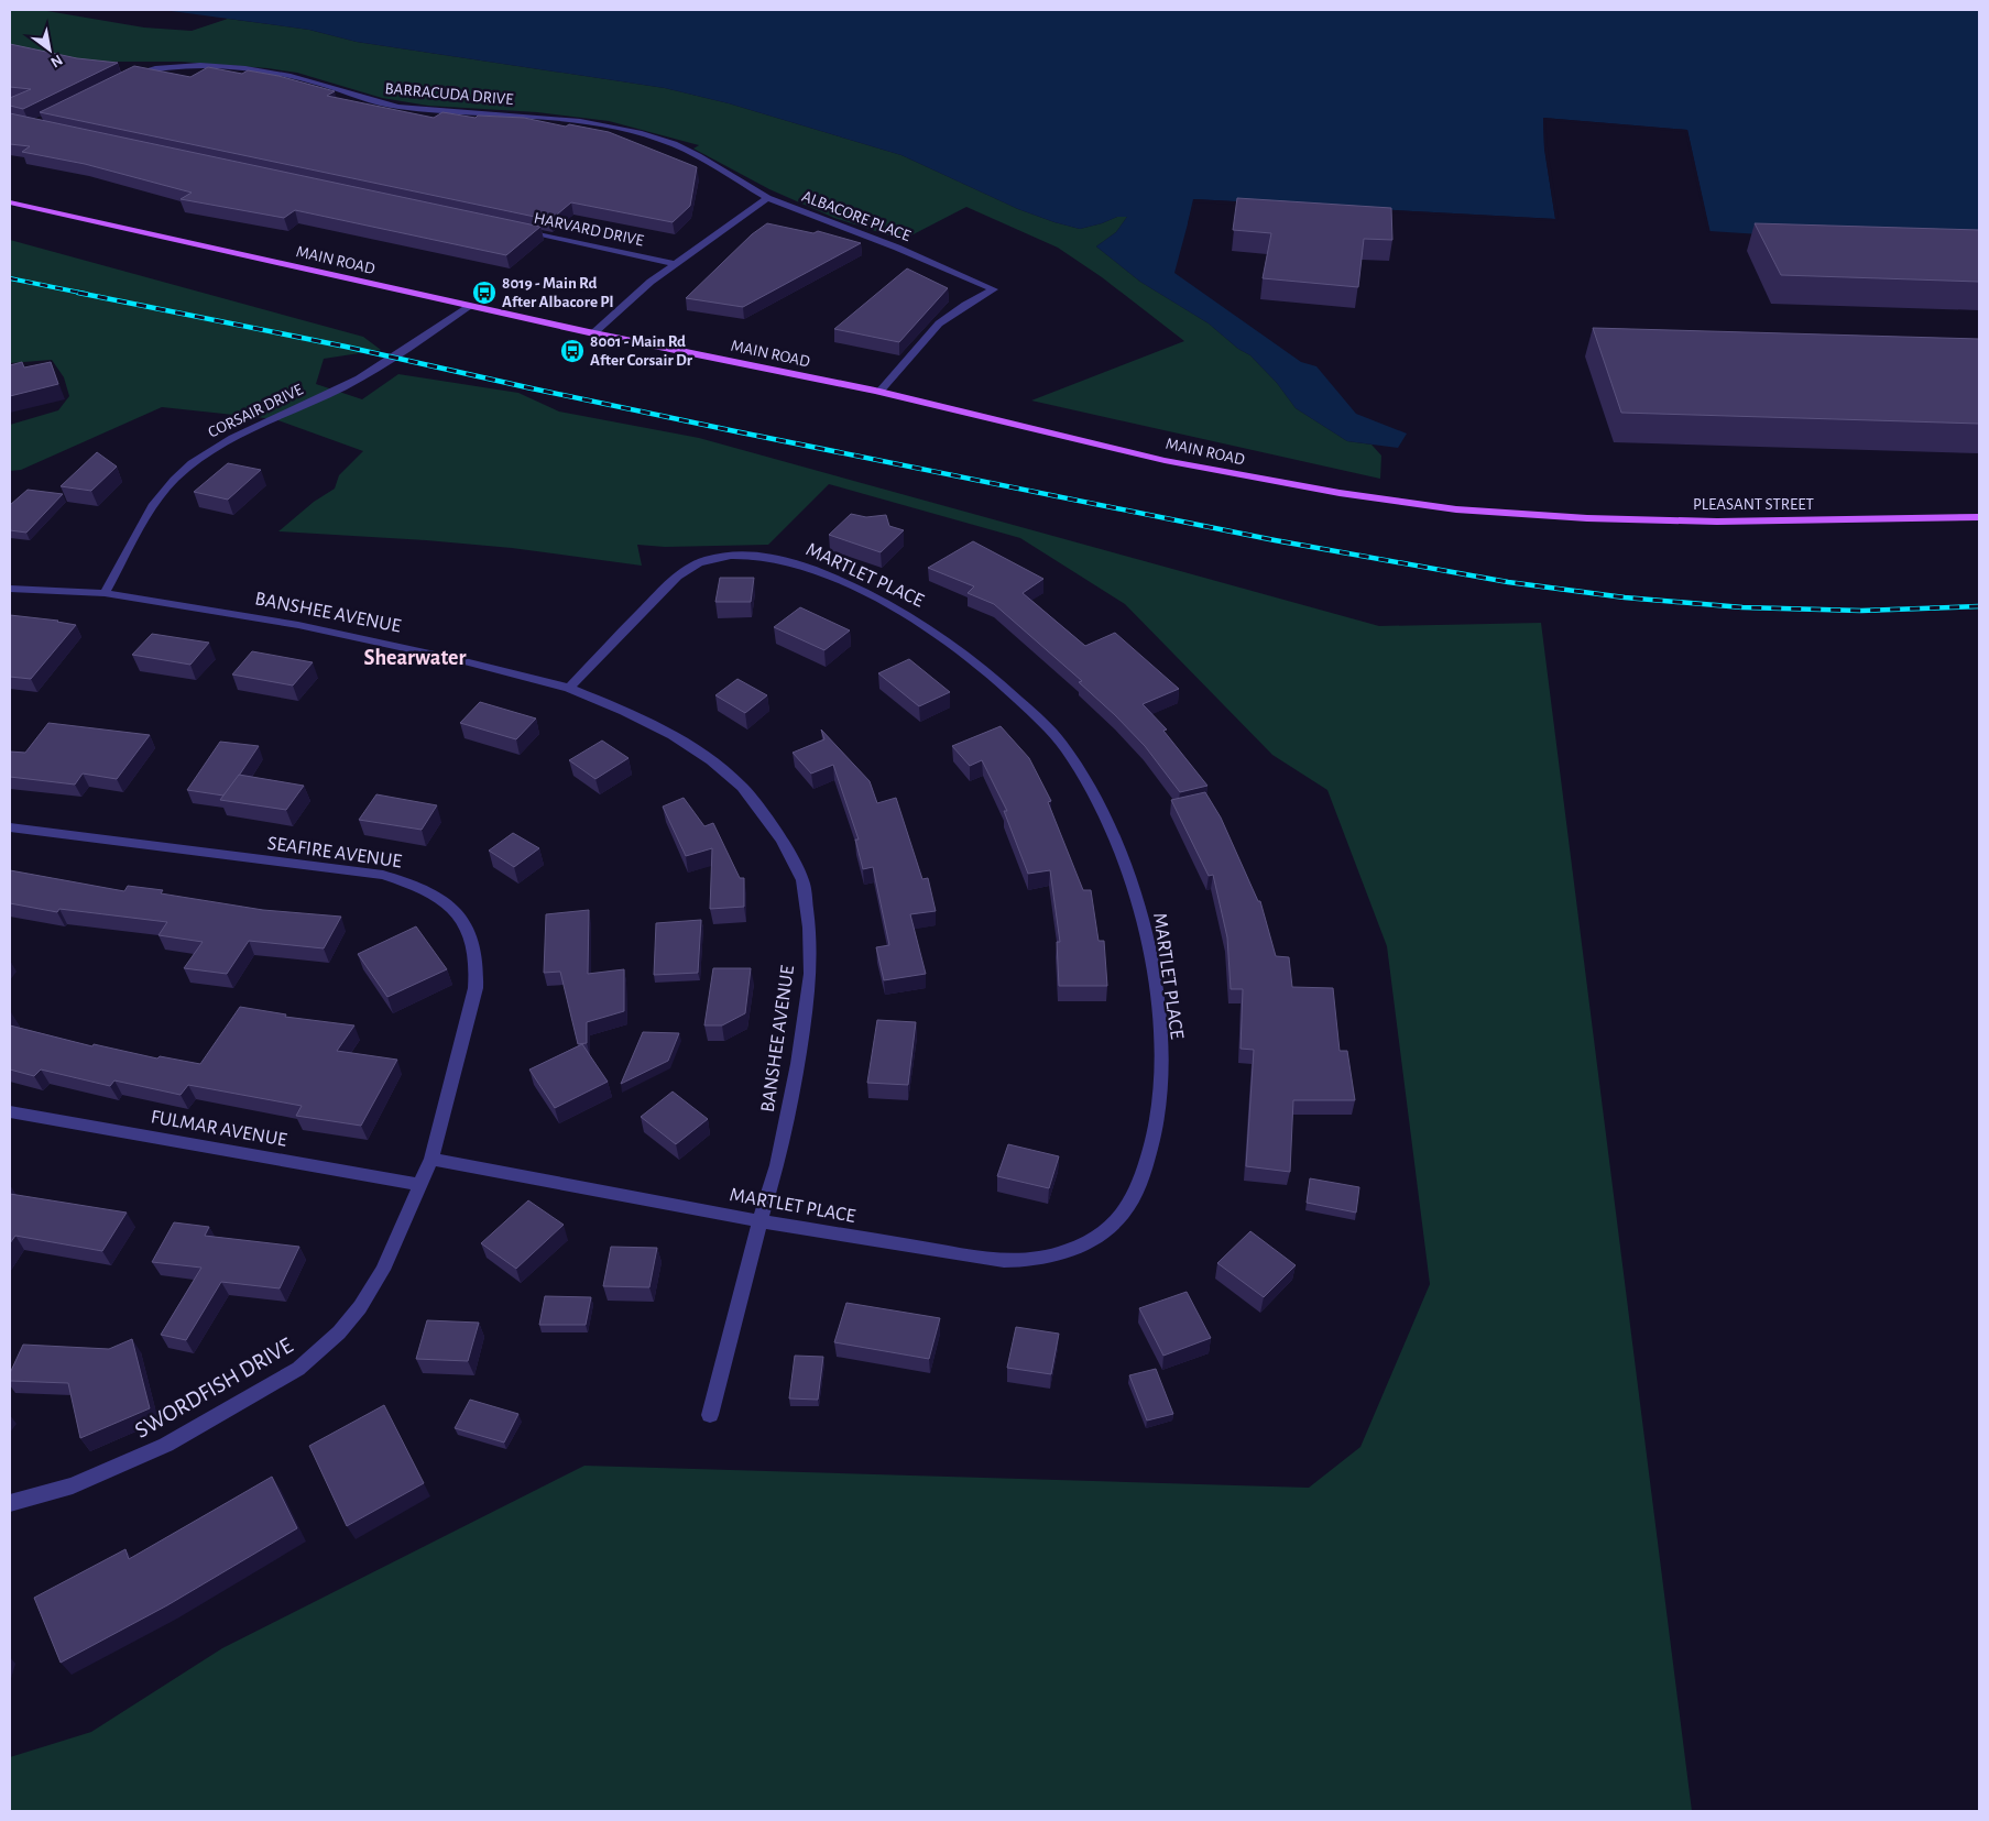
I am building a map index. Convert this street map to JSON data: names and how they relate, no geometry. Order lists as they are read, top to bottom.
{
  "streets": {
    "main road": ["MAIN ROAD", "PLEASANT STREET"],
    "street": [
      "BARRACUDA DRIVE",
      "ALBACORE PLACE",
      "HARVARD DRIVE",
      "CORSAIR DRIVE",
      "MARTLET PLACE",
      "BANSHEE AVENUE",
      "SEAFIRE AVENUE",
      "FULMAR AVENUE",
      "SWORDFISH DRIVE"
    ]
  },
  "crossings": [
    ["BARRACUDA DRIVE", "ALBACORE PLACE"],
    ["ALBACORE PLACE", "MAIN ROAD"],
    ["MAIN ROAD", "CORSAIR DRIVE"],
    ["MAIN ROAD", "PLEASANT STREET"],
    ["CORSAIR DRIVE", "BANSHEE AVENUE"],
    ["MARTLET PLACE", "BANSHEE AVENUE"],
    ["MARTLET PLACE", "SEAFIRE AVENUE"],
    ["MARTLET PLACE", "SWORDFISH DRIVE"],
    ["SEAFIRE AVENUE", "SWORDFISH DRIVE"],
    ["FULMAR AVENUE", "SWORDFISH DRIVE"]
  ],
  "districts": ["Shearwater"],
  "places": {
    "bus stop": ["8019 - Main Rd After Albacore Pl", "8001 - Main Rd After Corsair Dr"]
  },
  "north": "bottom right"
}
